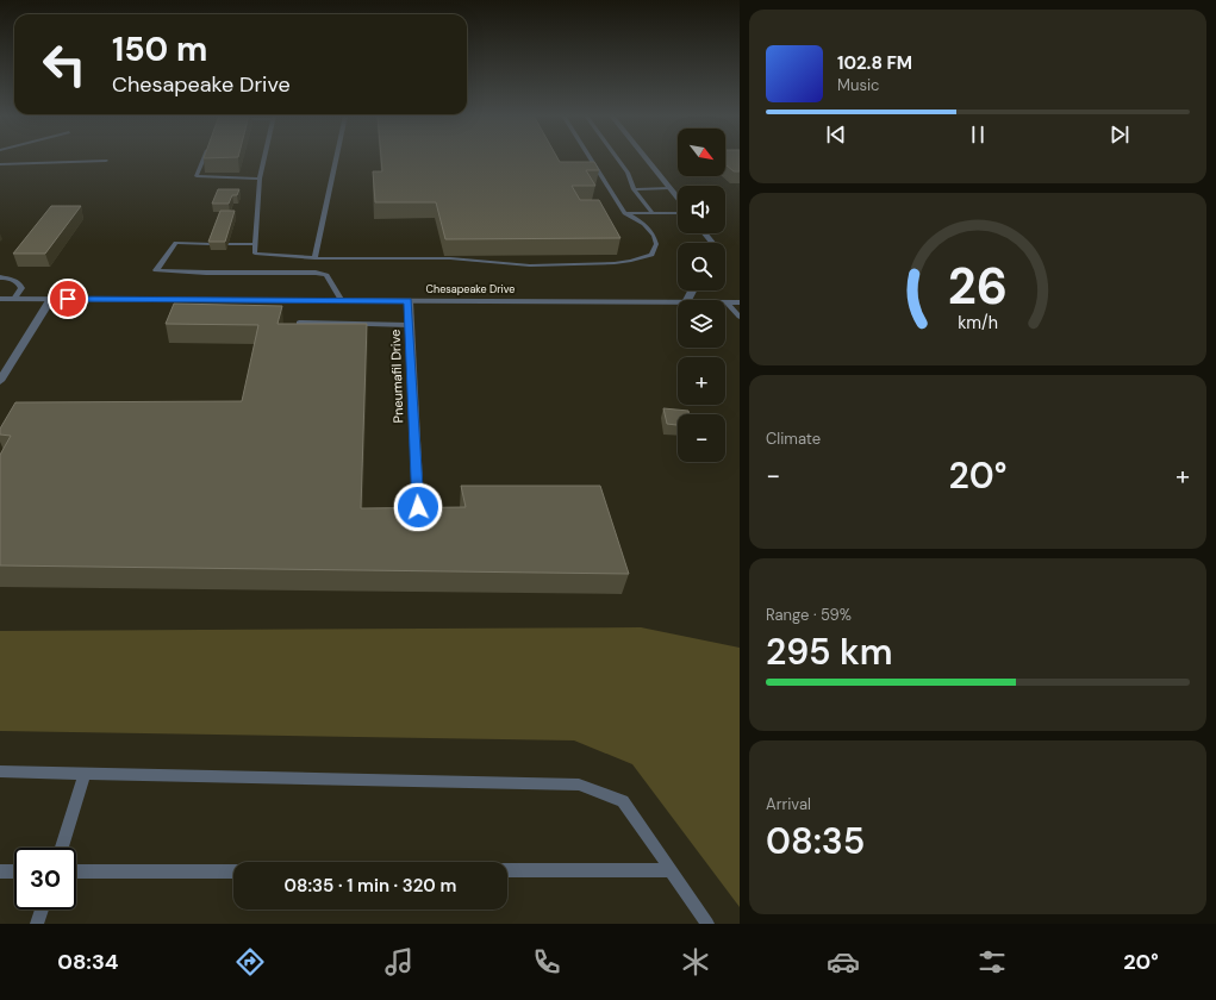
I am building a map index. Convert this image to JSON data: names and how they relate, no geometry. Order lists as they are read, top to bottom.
{
  "streets": {
    "street": ["Chesapeake Drive", "Pneumafil Drive"]
  },
  "crossings": [
    ["Chesapeake Drive", "Pneumafil Drive"]
  ],
  "north": "bottom right",
  "page": {
    "turn": ["150 m", "Chesapeake Drive"],
    "song": ["102.8 FM", "Music"],
    "map_buttons": ["+", "−"],
    "tile": [
      "Climate",
      ["Range · 59%", "295 km"],
      ["Arrival", "08:35"]
    ],
    "heat": ["−", "20°", "+"],
    "limit": "30",
    "trip": "08:35 · 1 min · 320 m",
    "tabs": ["08:34", "20°"],
    "gauge": ["26", "km/h"]
  }
}
